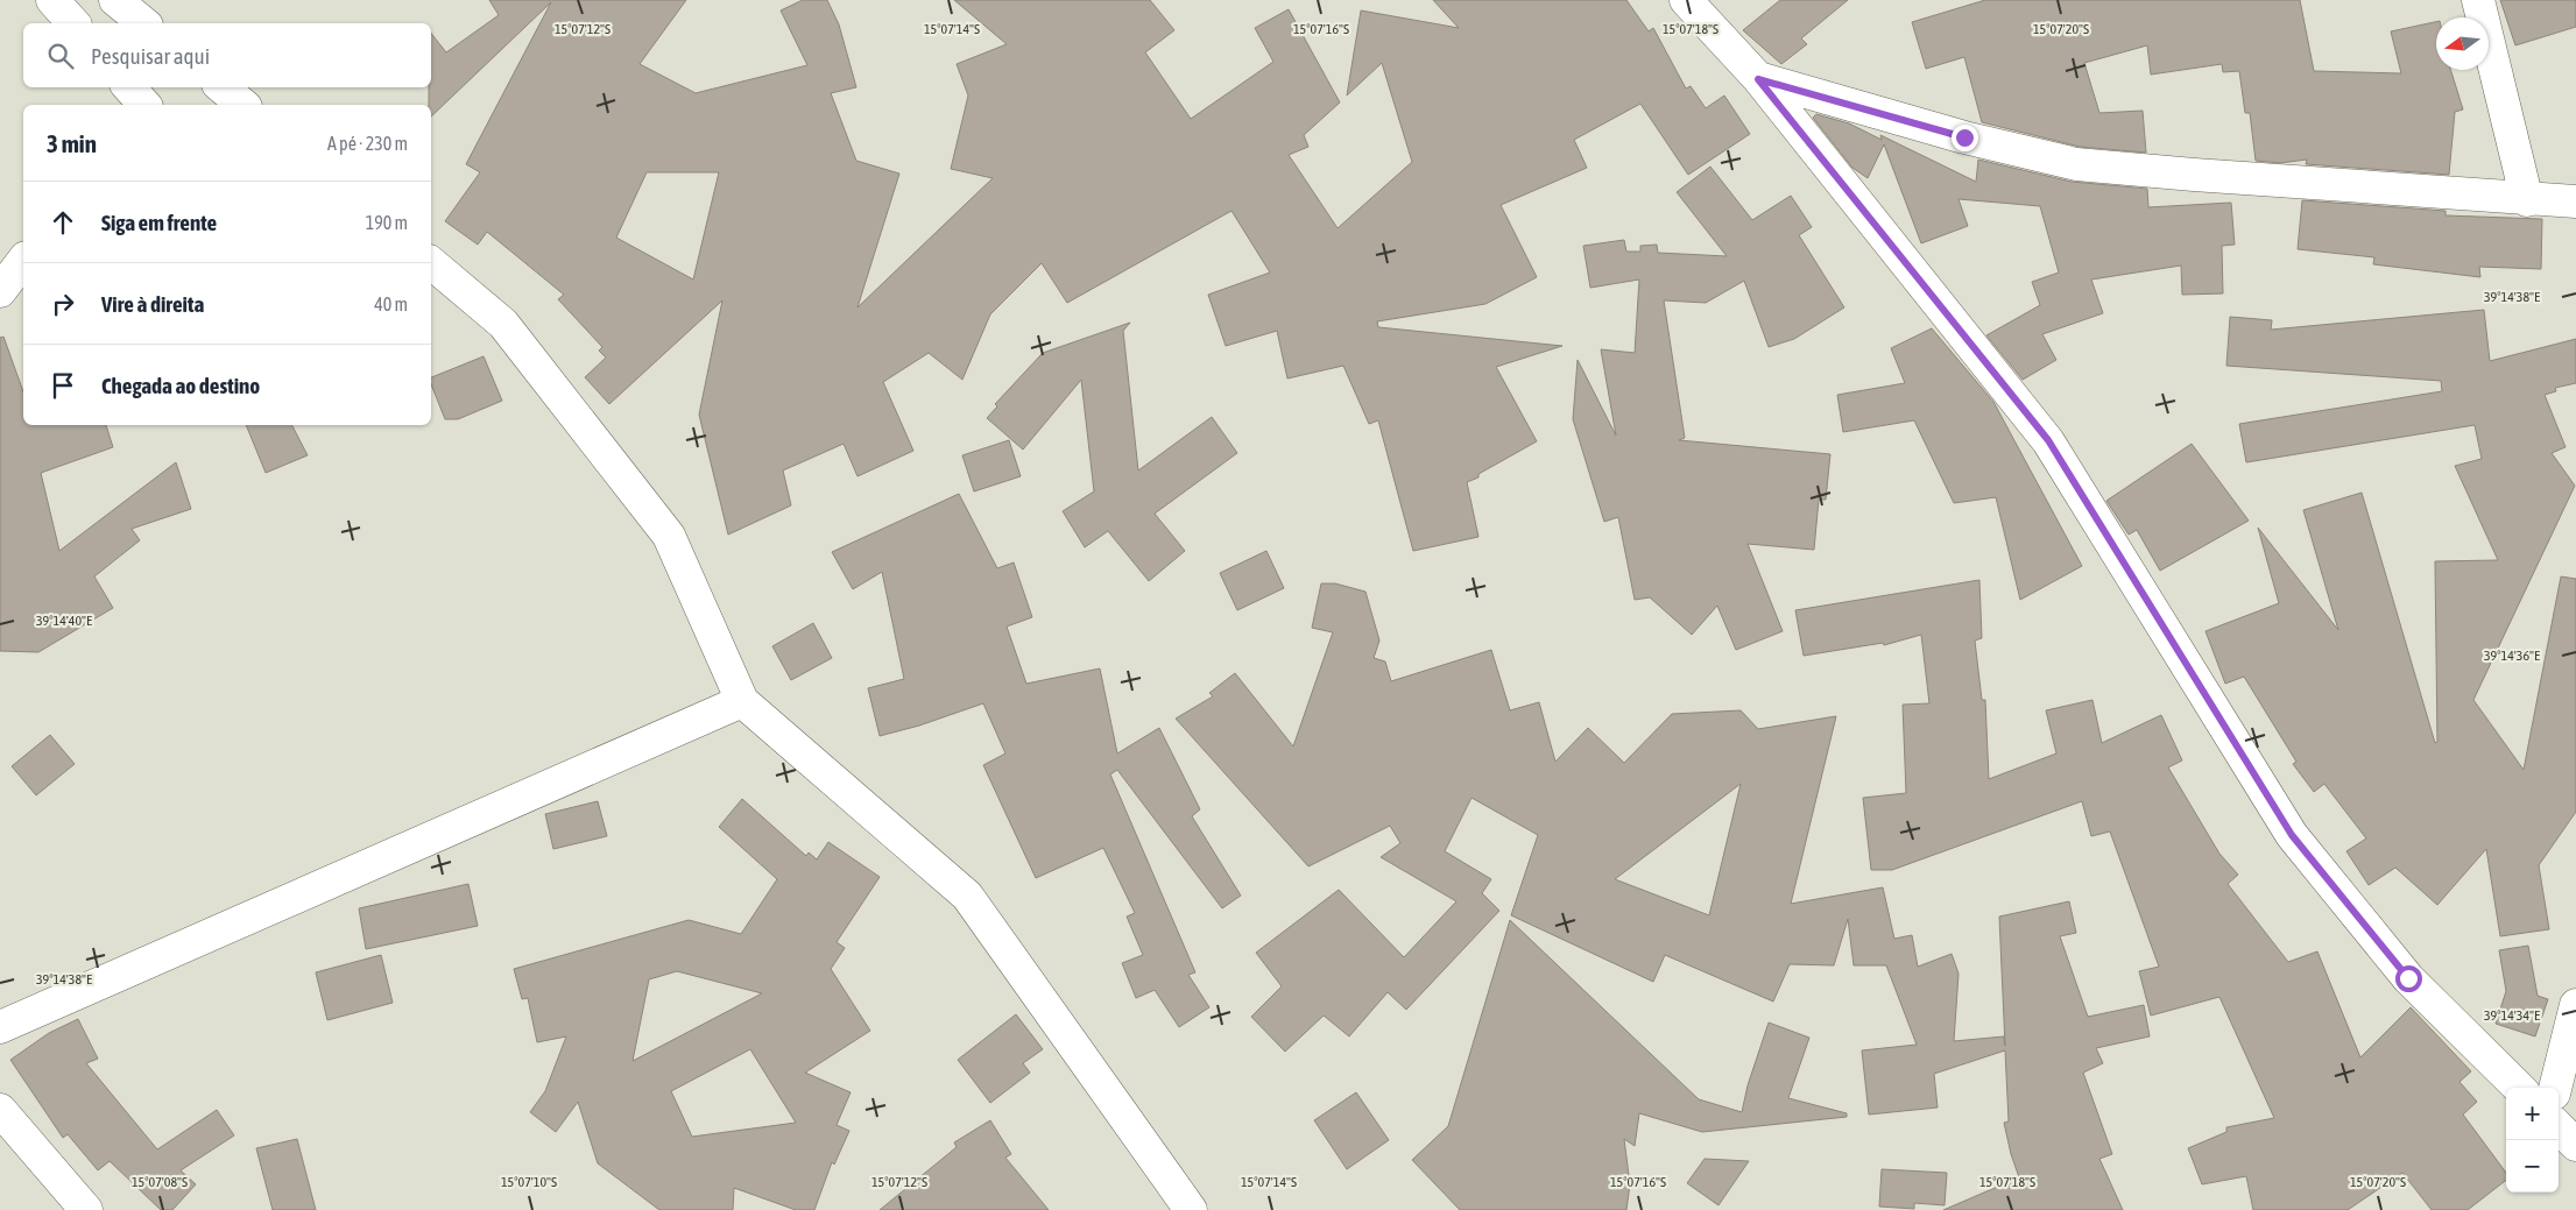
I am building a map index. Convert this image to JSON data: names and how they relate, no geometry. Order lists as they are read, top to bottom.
{
  "north": "left",
  "page": {
    "search": "Pesquisar aqui",
    "heading": ["3 min", "A pé · 230 m"],
    "list": [
      ["Siga em frente", "190 m"],
      ["Vire à direita", "40 m"],
      "Chegada ao destino"
    ],
    "map_buttons": ["+", "−"]
  },
  "coordinates": [
    "15°07'12\"S",
    "15°07'14\"S",
    "15°07'16\"S",
    "15°07'18\"S",
    "15°07'20\"S",
    "39°14'38\"E",
    "39°14'40\"E",
    "39°14'36\"E",
    "39°14'34\"E",
    "15°07'08\"S",
    "15°07'10\"S"
  ]
}
